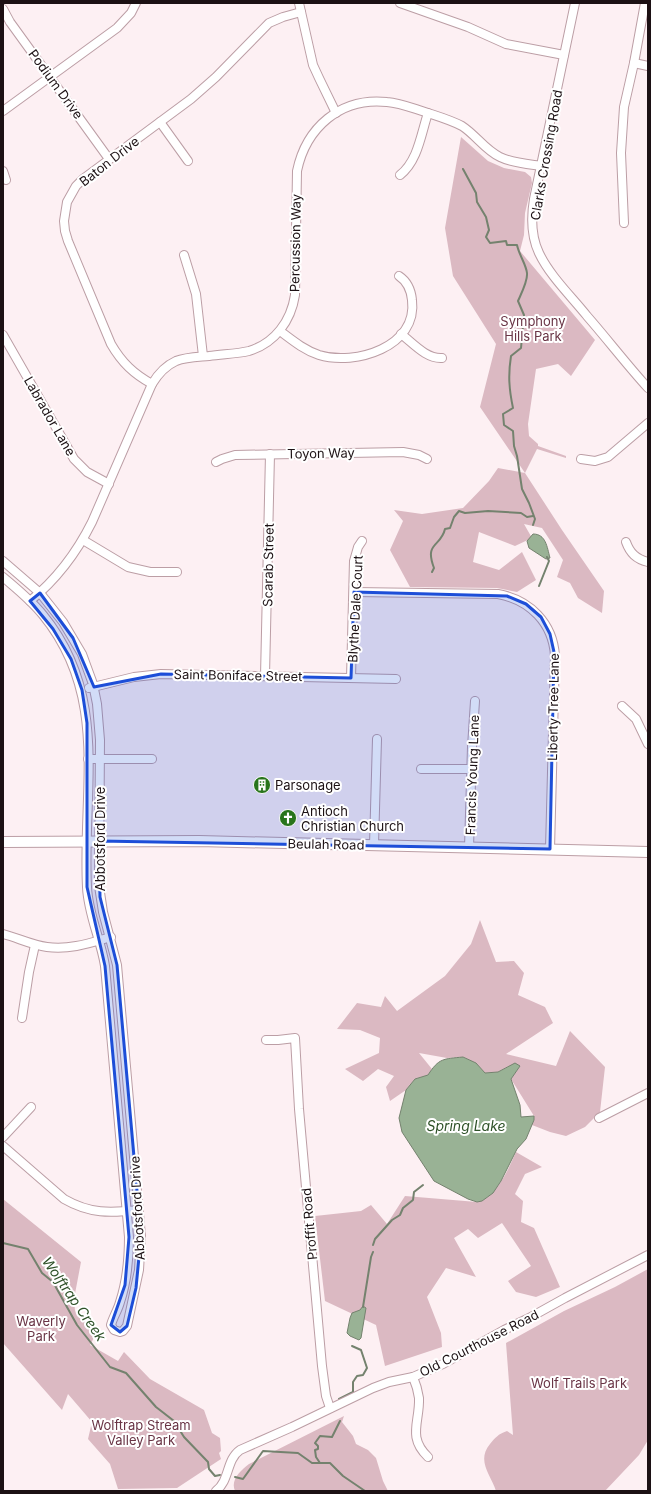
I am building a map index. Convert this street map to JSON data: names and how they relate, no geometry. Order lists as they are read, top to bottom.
{
  "streets": {
    "main road": ["Beulah Road"],
    "street": [
      "Podium Drive",
      "Clarks Crossing Road",
      "Baton Drive",
      "Percussion Way",
      "Labrador Lane",
      "Toyon Way",
      "Scarab Street",
      "Blythe Dale Court",
      "Saint Boniface Street",
      "Liberty Tree Lane",
      "Francis Young Lane",
      "Abbotsford Drive",
      "Proffit Road",
      "Old Courthouse Road"
    ]
  },
  "crossings": [
    ["Podium Drive", "Baton Drive"],
    ["Clarks Crossing Road", "Percussion Way"],
    ["Baton Drive", "Percussion Way"],
    ["Percussion Way", "Labrador Lane"],
    ["Percussion Way", "Abbotsford Drive"],
    ["Toyon Way", "Scarab Street"],
    ["Scarab Street", "Saint Boniface Street"],
    ["Blythe Dale Court", "Saint Boniface Street"],
    ["Blythe Dale Court", "Liberty Tree Lane"],
    ["Saint Boniface Street", "Abbotsford Drive"],
    ["Liberty Tree Lane", "Beulah Road"],
    ["Francis Young Lane", "Beulah Road"],
    ["Abbotsford Drive", "Beulah Road"],
    ["Proffit Road", "Old Courthouse Road"]
  ],
  "water": ["Spring Lake", "Wolftrap Creek"],
  "parks": [
    "Symphony Hills Park",
    "Waverly Park",
    "Wolf Trails Park",
    "Wolftrap Stream Valley Park"
  ],
  "places": {
    "building": ["Parsonage"],
    "church": ["Antioch Christian Church"]
  }
}
